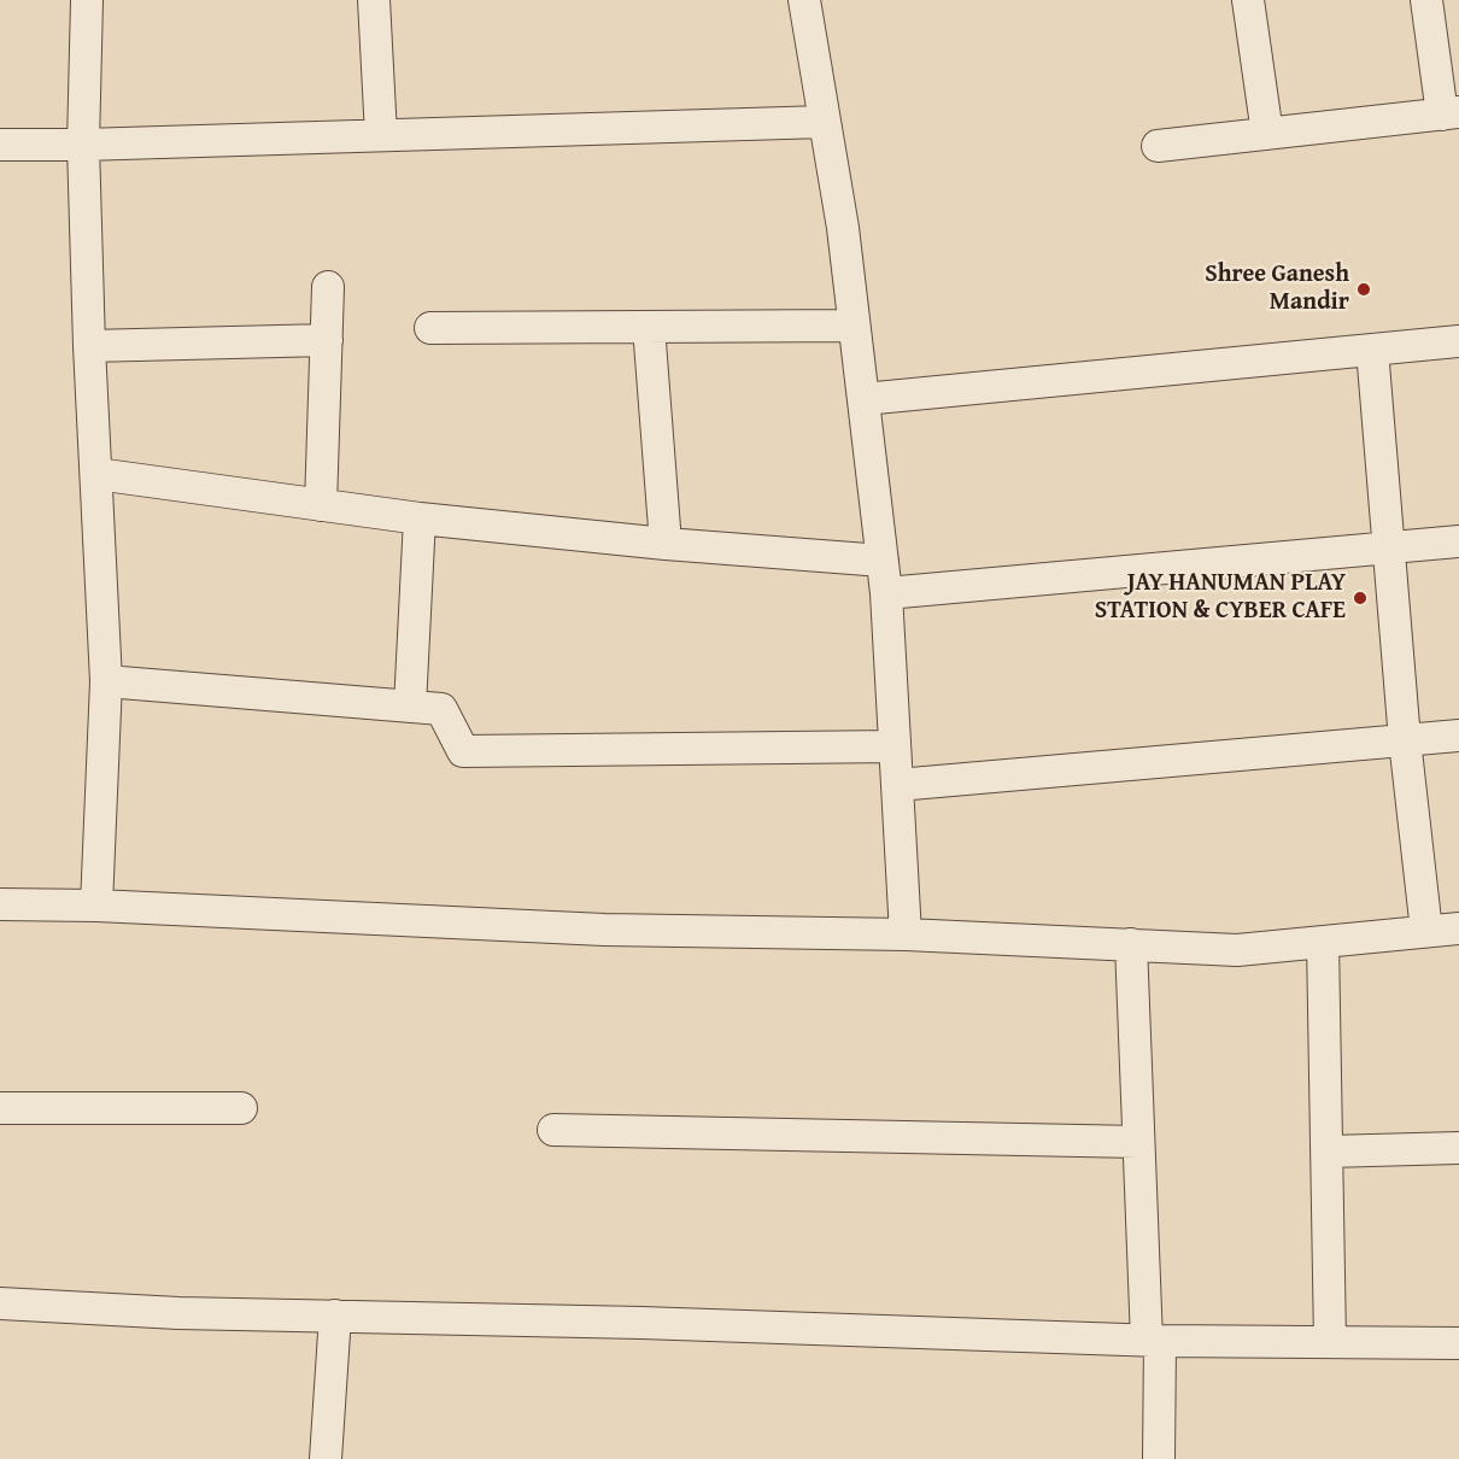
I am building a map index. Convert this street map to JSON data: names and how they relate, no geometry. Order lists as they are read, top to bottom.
{
  "places": ["Shree Ganesh Mandir", "JAY HANUMAN PLAY STATION & CYBER CAFE"]
}
